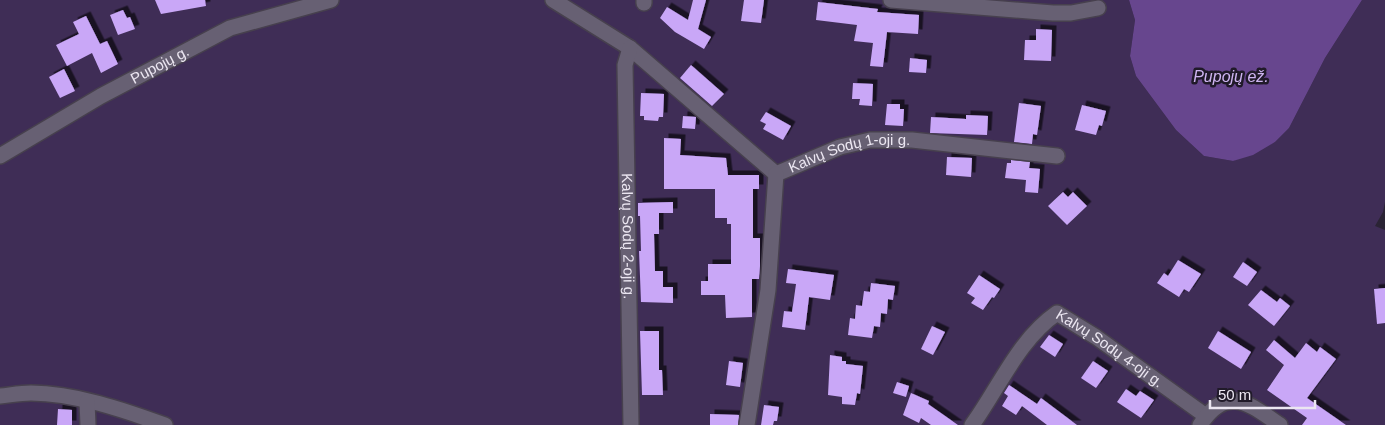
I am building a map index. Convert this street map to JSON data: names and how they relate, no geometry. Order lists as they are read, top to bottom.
{
  "streets": {
    "street": [
      "Pupojų g.",
      "Kalvų Sodų 1-oji g.",
      "Kalvų Sodų 2-oji g.",
      "Kalvų Sodų 4-oji g."
    ]
  },
  "crossings": [
    ["Kalvų Sodų 1-oji g.", "Kalvų Sodų 2-oji g."]
  ],
  "water": ["Pupojų ež."],
  "scale_bar": "50 m"
}
